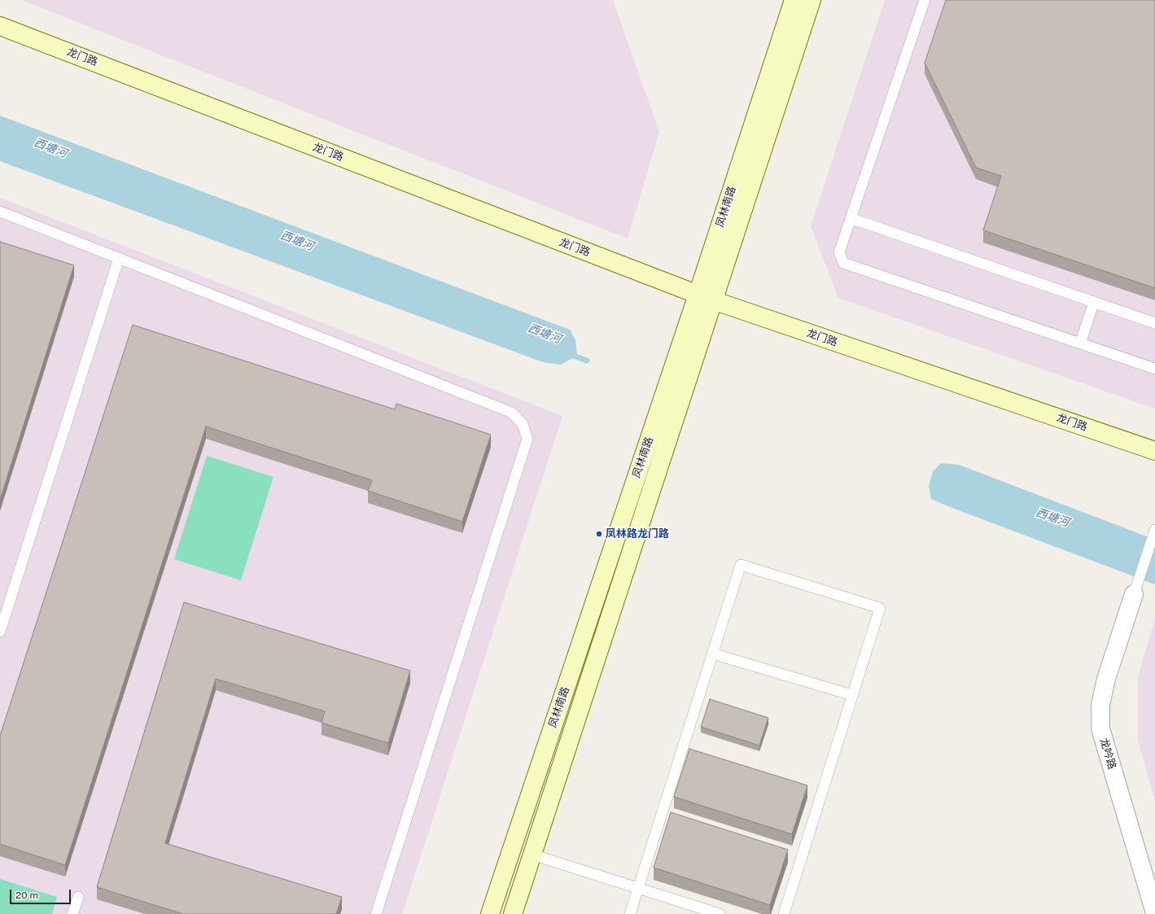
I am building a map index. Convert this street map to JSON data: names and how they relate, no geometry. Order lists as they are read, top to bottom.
{
  "streets": {
    "main road": ["龙门路", "凤林南路"],
    "street": ["龙吟路"]
  },
  "crossings": [
    ["龙门路", "凤林南路"]
  ],
  "water": ["西塘河"],
  "places": ["凤林路龙门路"],
  "scale_bar": "20 m"
}
